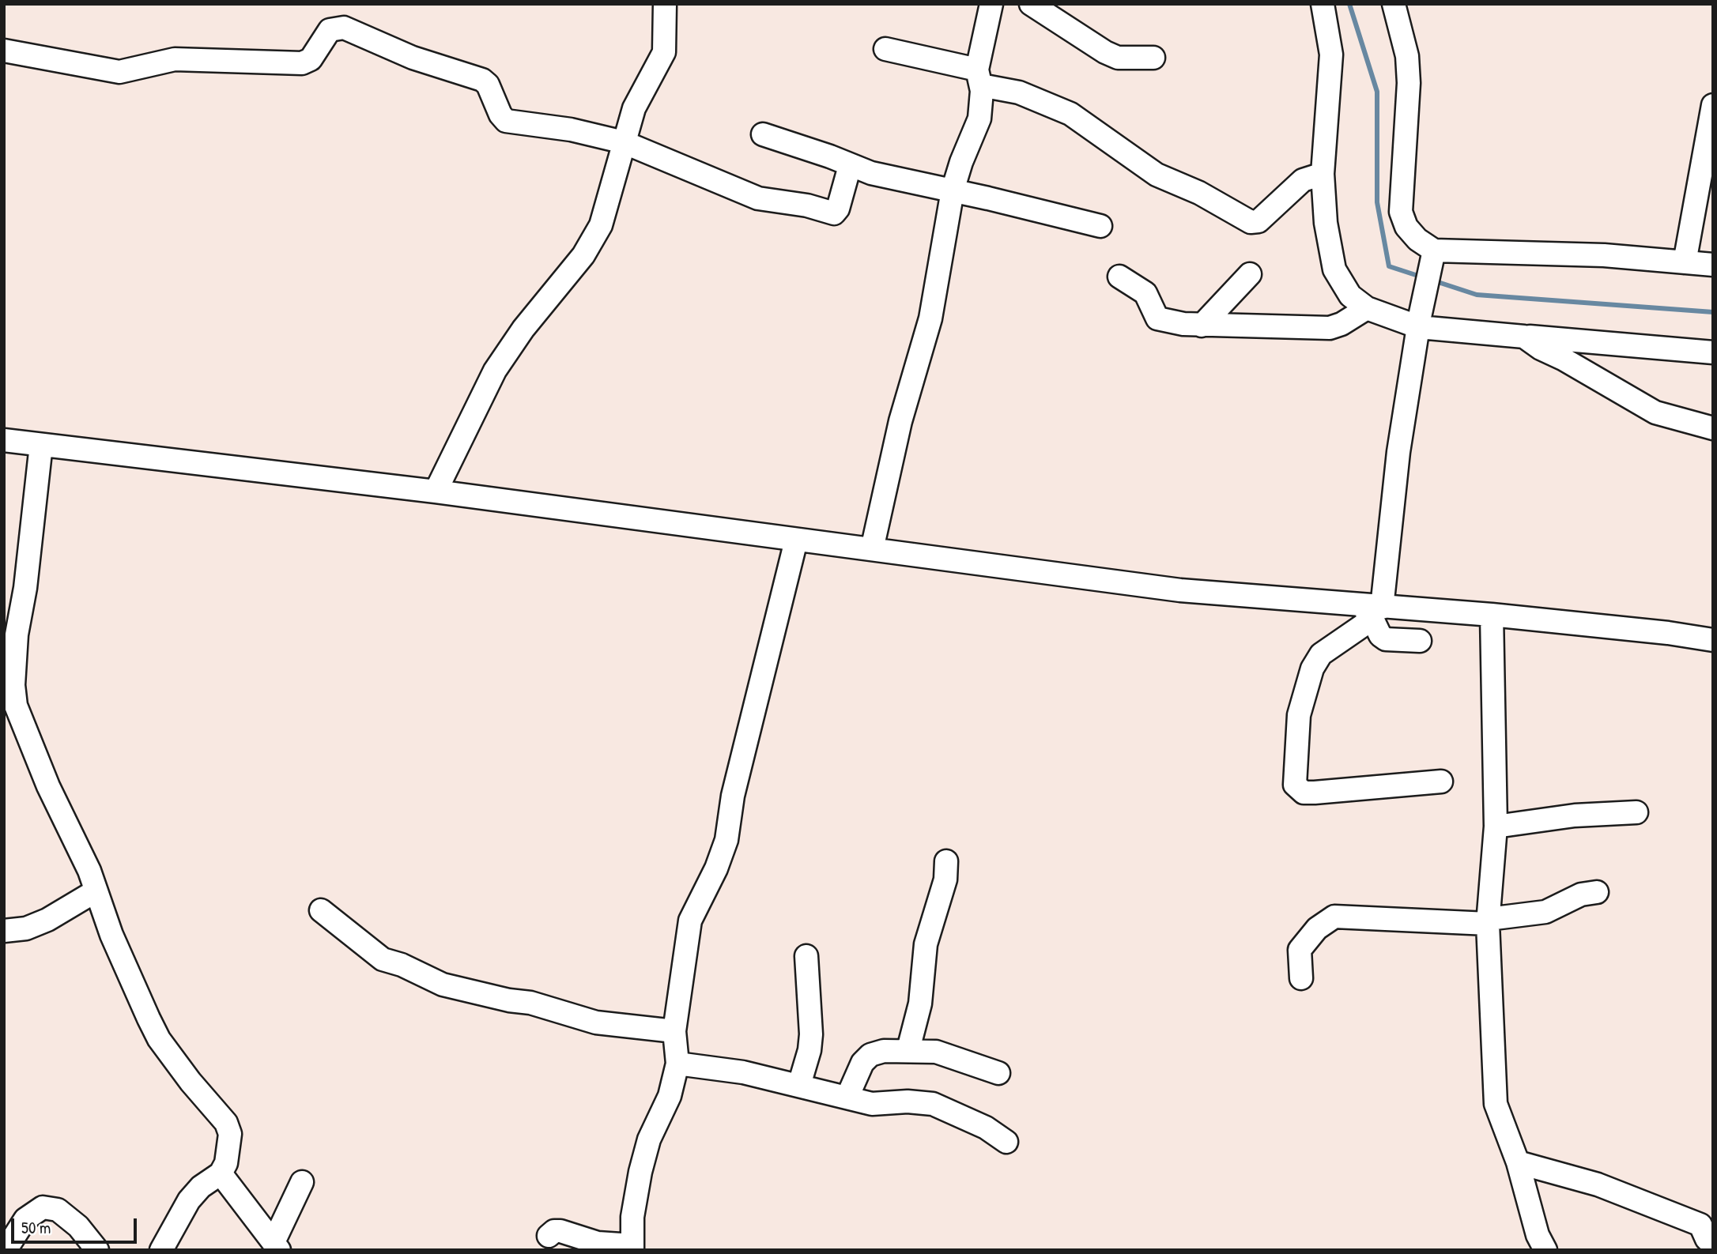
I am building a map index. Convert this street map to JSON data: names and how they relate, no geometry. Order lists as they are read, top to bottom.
{
  "scale_bar": "50 m"
}
